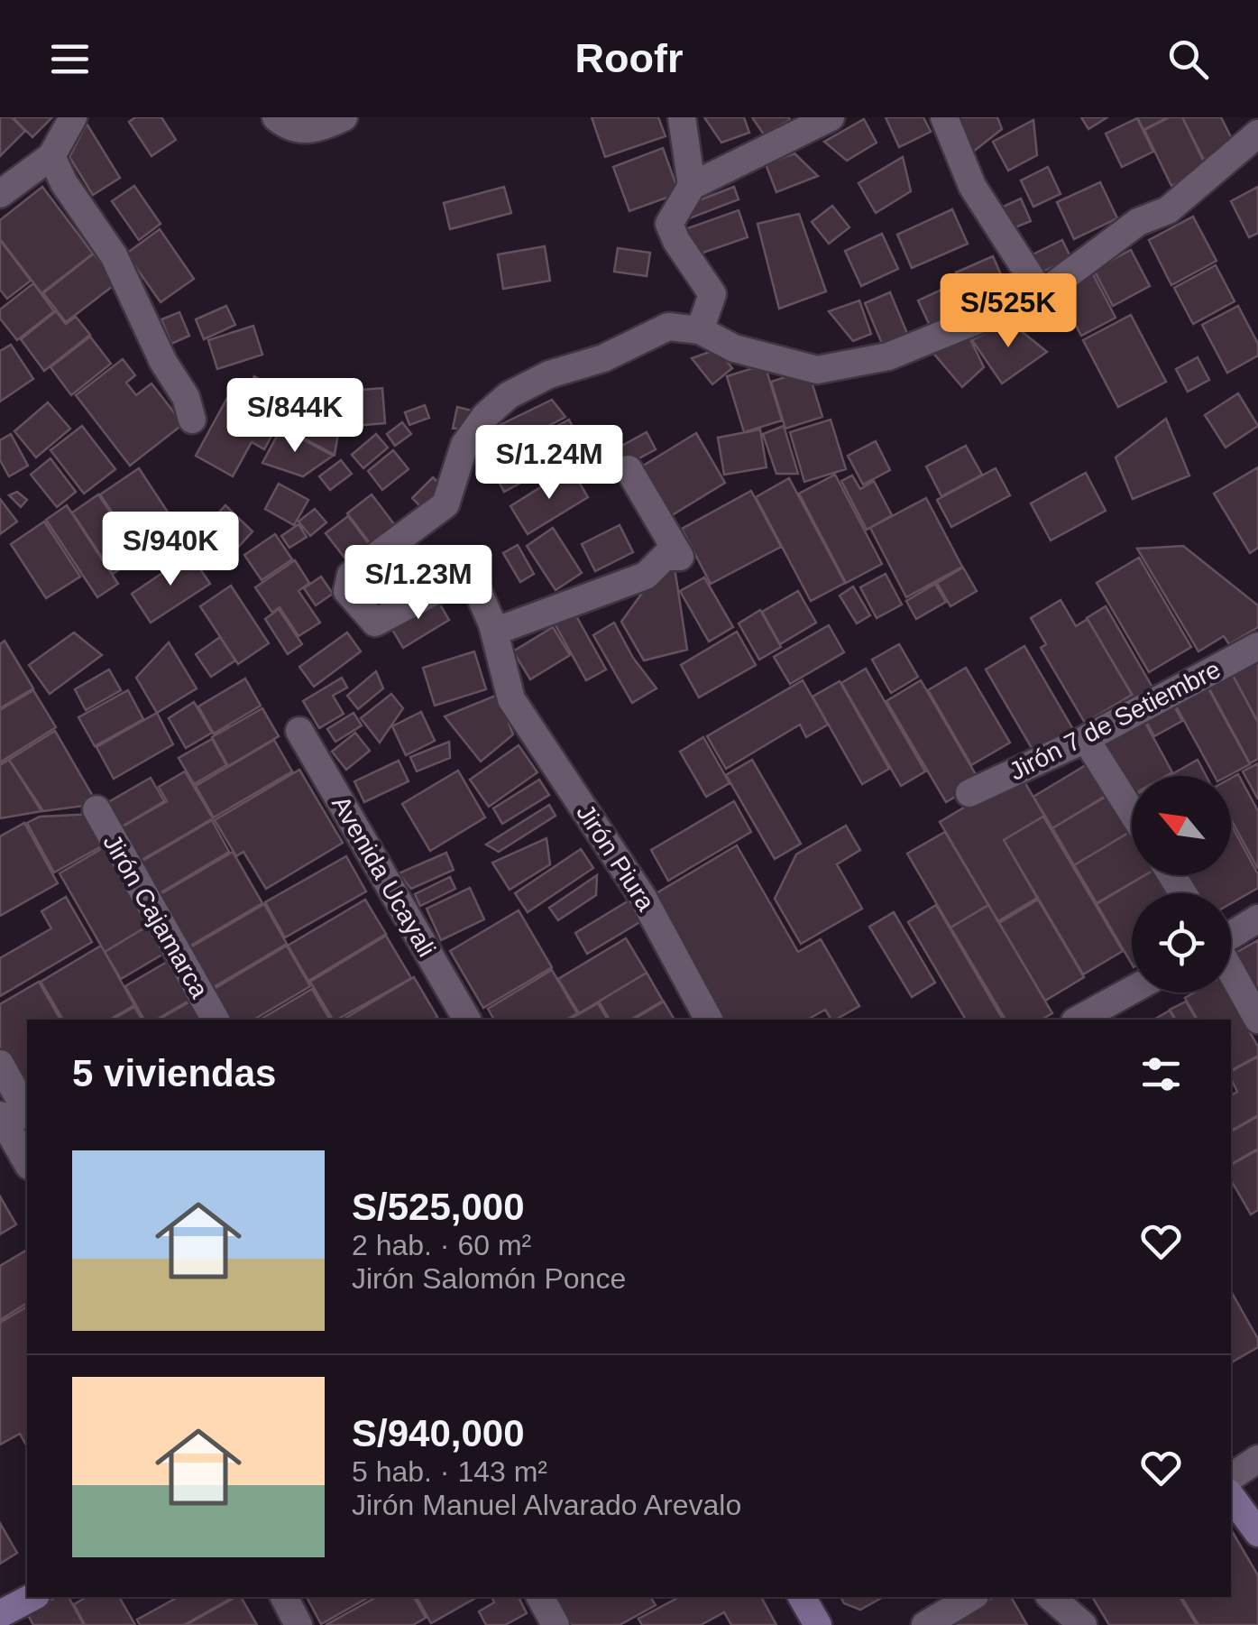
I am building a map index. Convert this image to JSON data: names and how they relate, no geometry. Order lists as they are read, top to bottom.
{
  "streets": {
    "street": [
      "Jirón 7 de Setiembre",
      "Jirón Piura",
      "Avenida Ucayali",
      "Jirón Cajamarca"
    ]
  },
  "north": "top left",
  "page": {
    "header": "Roofr",
    "price": [
      "S/525K",
      "S/844K",
      "S/1.24M",
      "S/940K",
      "S/1.23M"
    ],
    "heading": "5 viviendas",
    "list": [
      {
        "name": "S/525,000",
        "note": "2 hab. · 60 m² · Jirón Salomón Ponce"
      },
      {
        "name": "S/940,000",
        "note": "5 hab. · 143 m² · Jirón Manuel Alvarado Arevalo"
      }
    ]
  }
}
